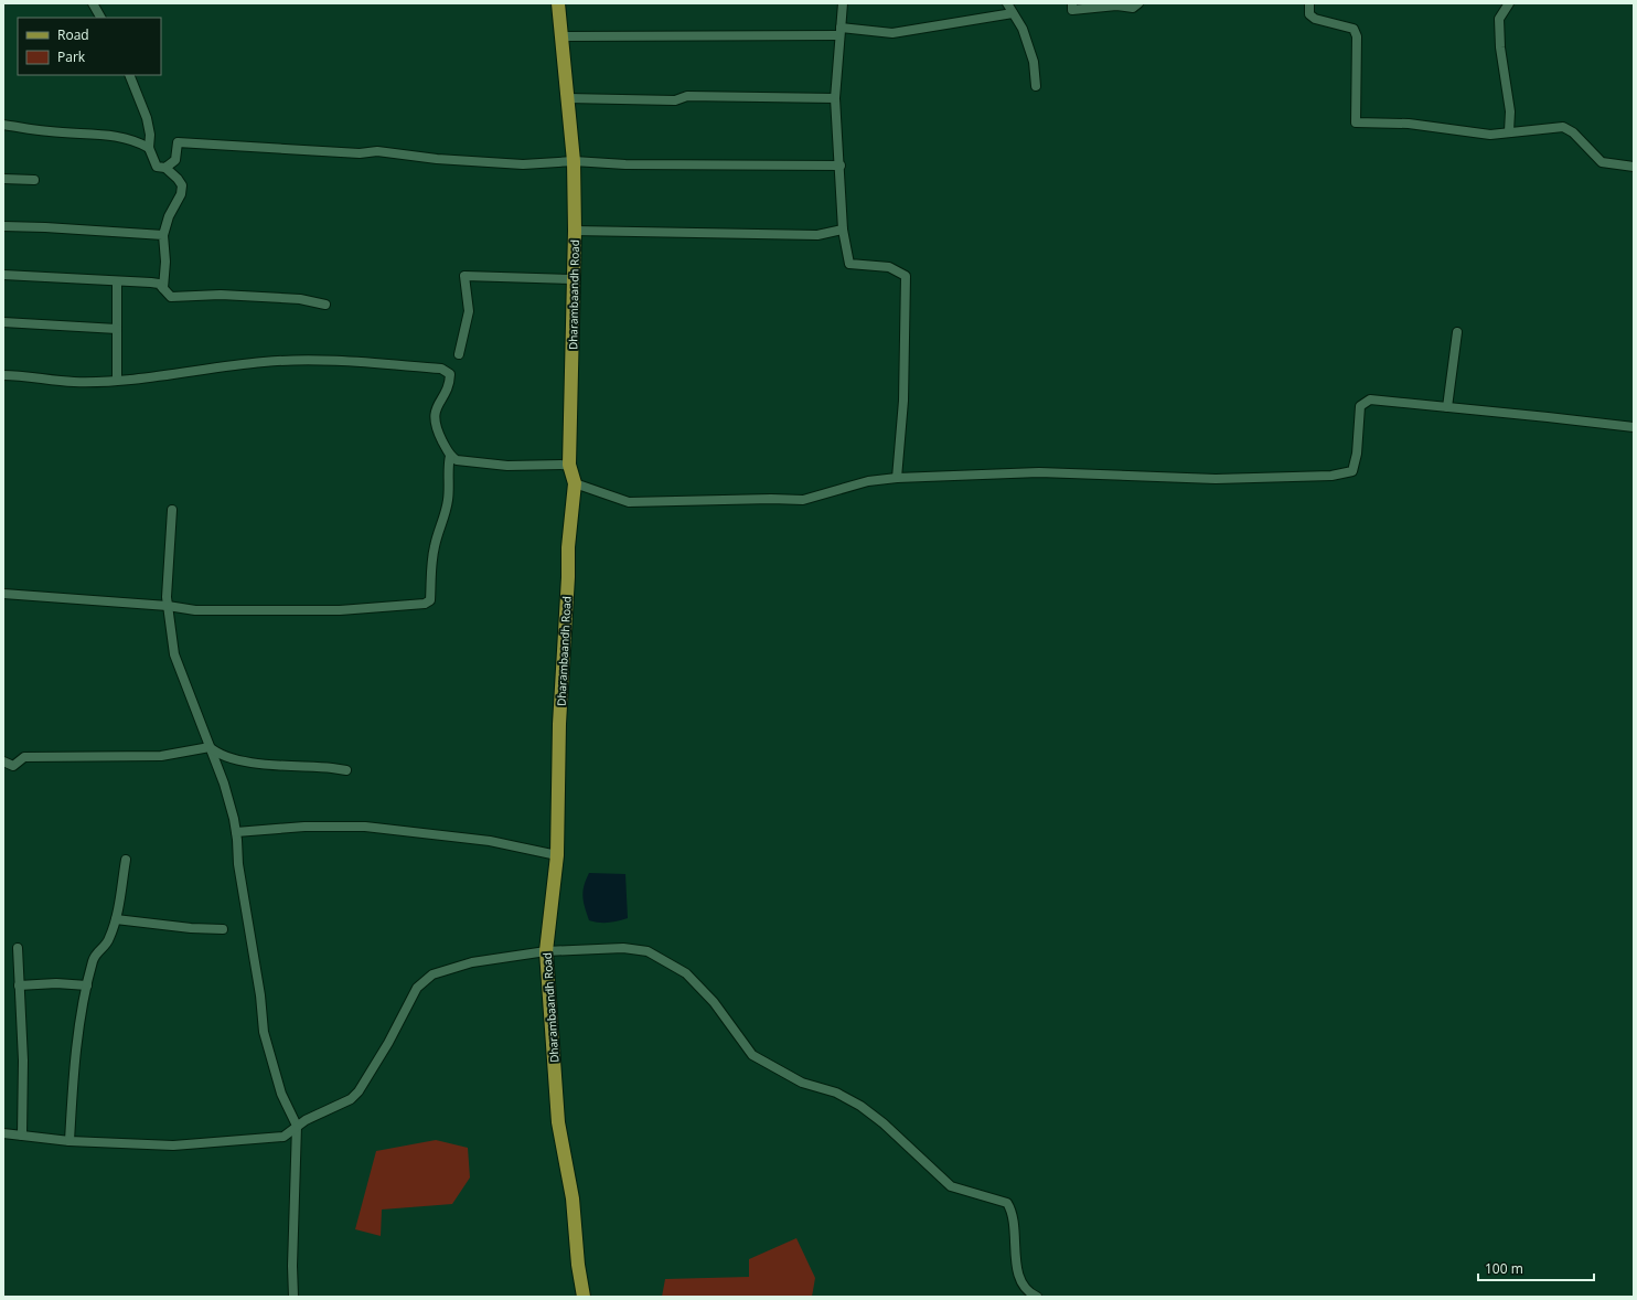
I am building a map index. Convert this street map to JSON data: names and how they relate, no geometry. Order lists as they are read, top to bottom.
{
  "streets": {
    "main road": ["Dharambaandh Road"]
  },
  "legend": ["Road", "Park"],
  "scale_bar": "100 m"
}
